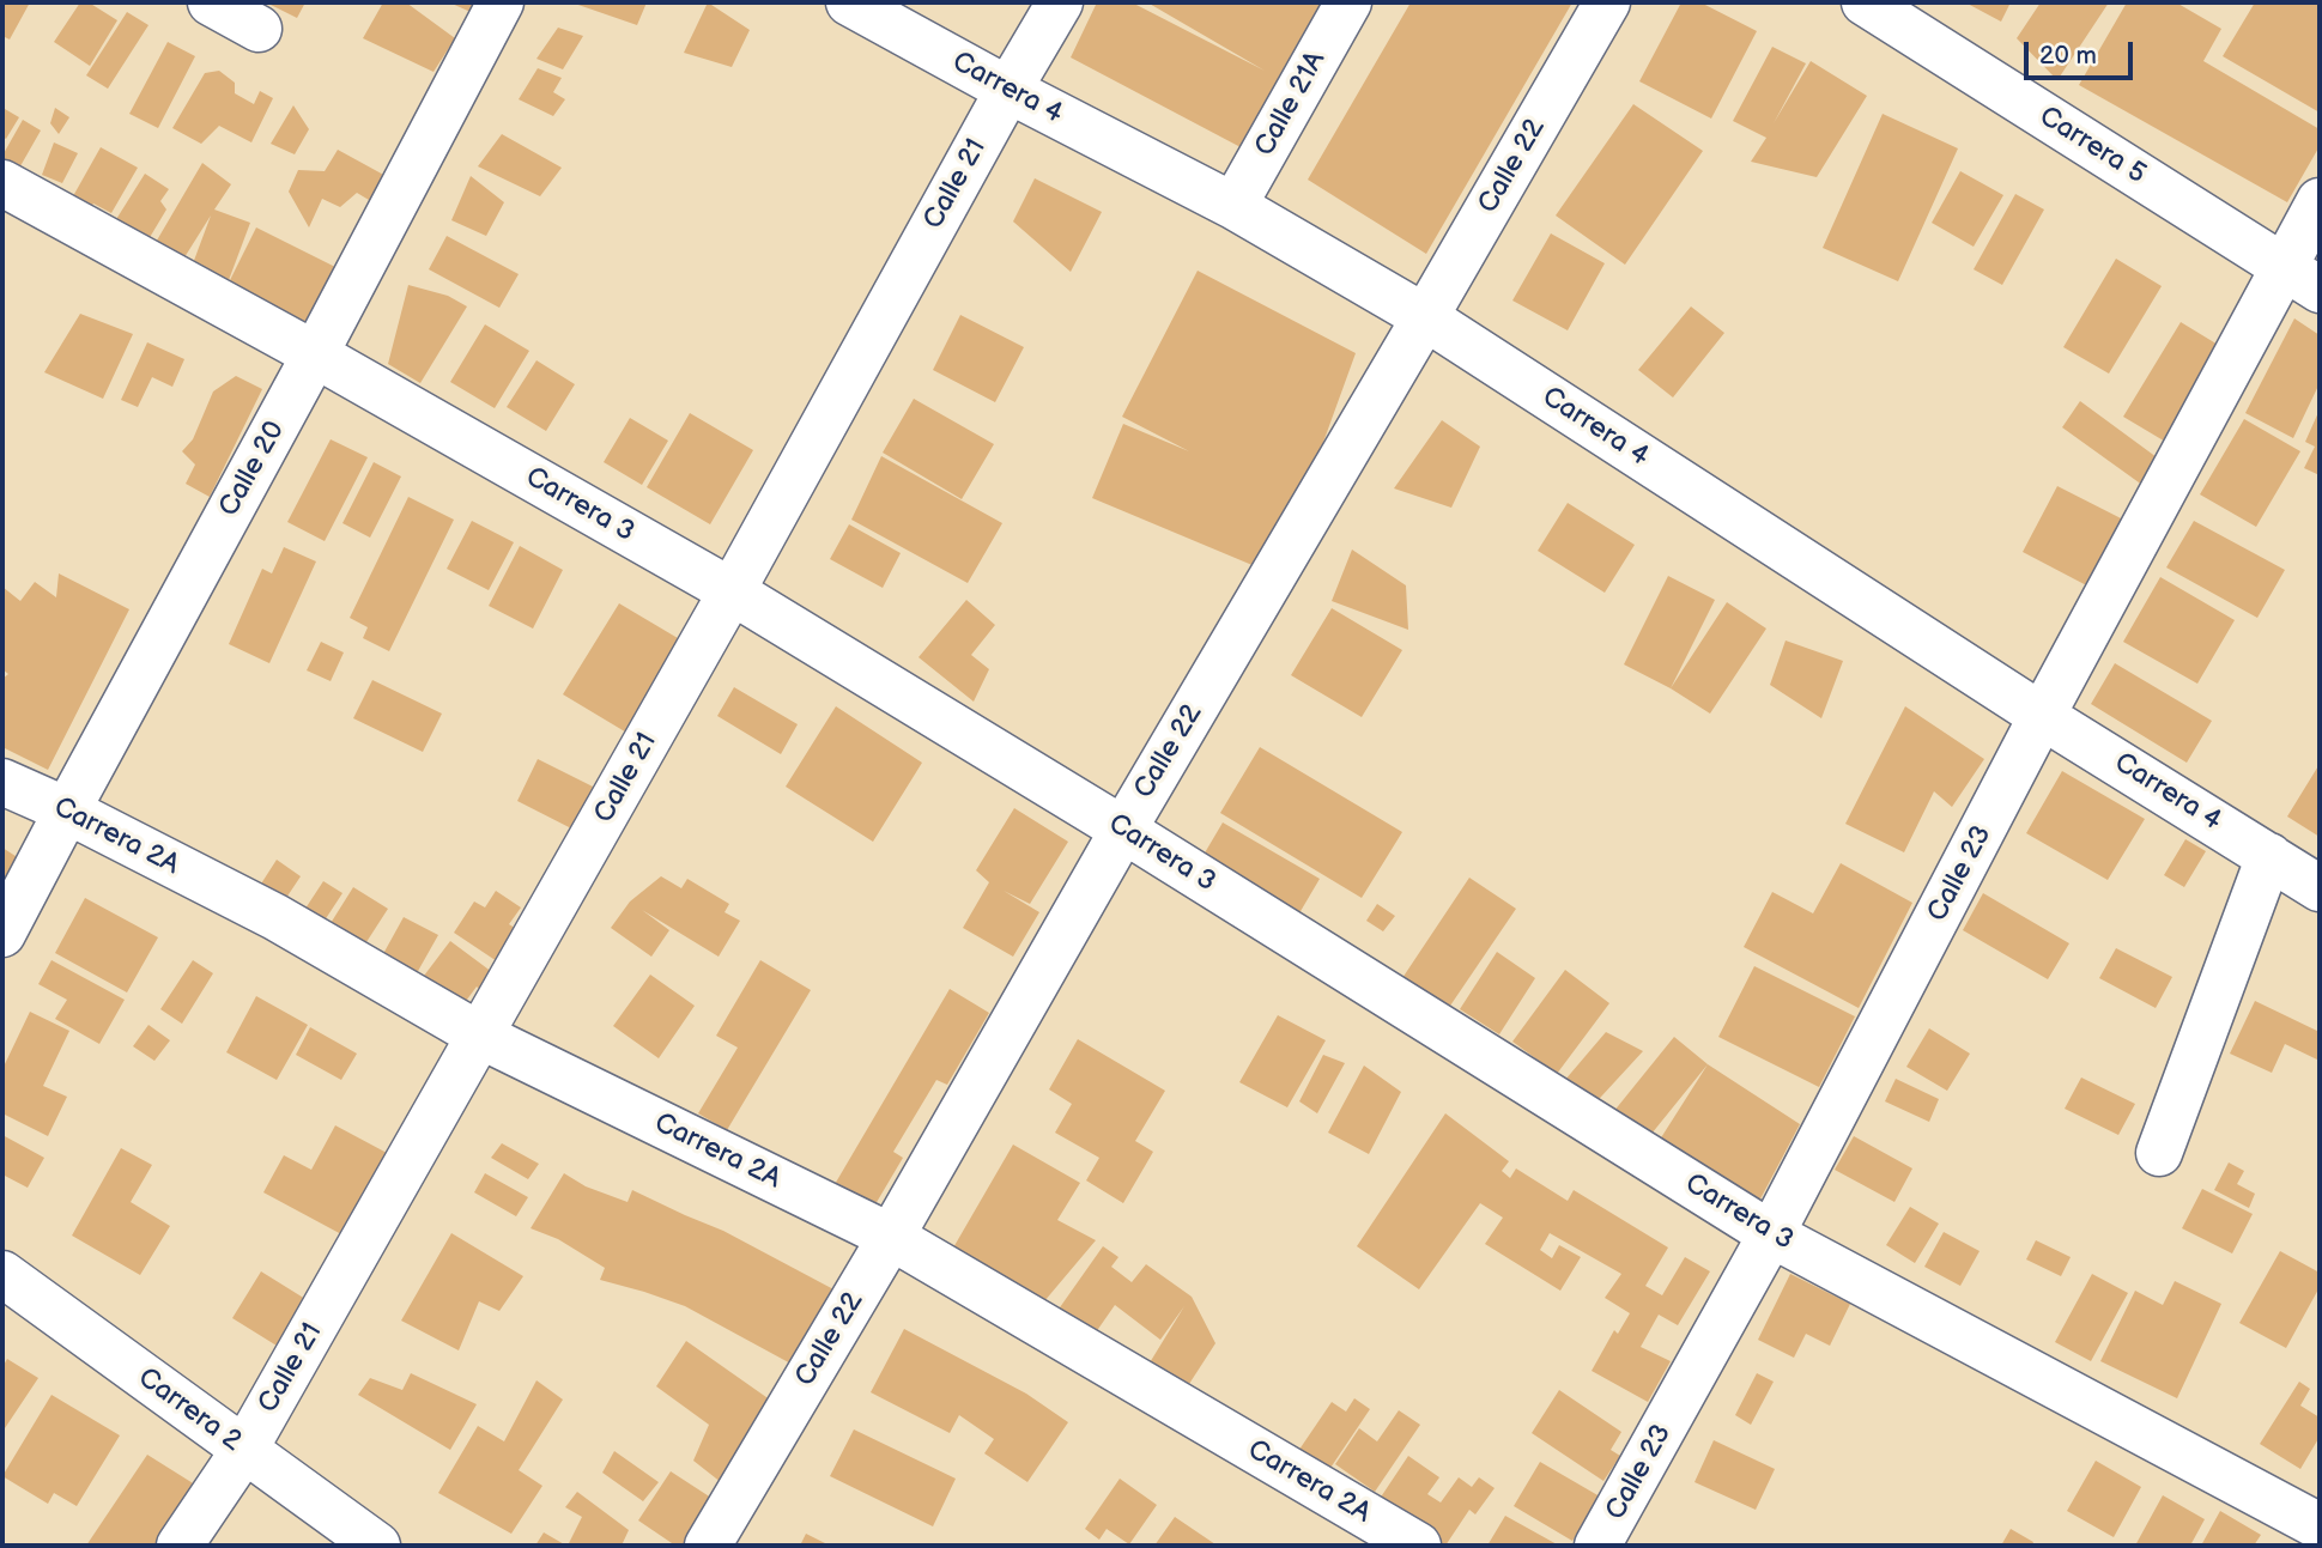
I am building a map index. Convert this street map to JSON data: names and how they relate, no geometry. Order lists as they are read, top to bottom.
{
  "streets": {
    "street": [
      "Carrera 4",
      "Calle 21A",
      "Carrera 5",
      "Calle 22",
      "Calle 21",
      "Calle 20",
      "Carrera 3",
      "Carrera 2A",
      "Calle 23",
      "Carrera 2"
    ]
  },
  "crossings": [
    ["Carrera 4", "Calle 21A"],
    ["Carrera 4", "Calle 22"],
    ["Carrera 4", "Calle 21"],
    ["Carrera 4", "Calle 23"],
    ["Carrera 5", "Calle 23"],
    ["Calle 22", "Carrera 3"],
    ["Calle 22", "Carrera 2A"],
    ["Calle 21", "Carrera 3"],
    ["Calle 21", "Carrera 2A"],
    ["Calle 21", "Carrera 2"],
    ["Calle 20", "Carrera 3"],
    ["Calle 20", "Carrera 2A"],
    ["Carrera 3", "Calle 23"]
  ],
  "scale_bar": "20 m"
}
